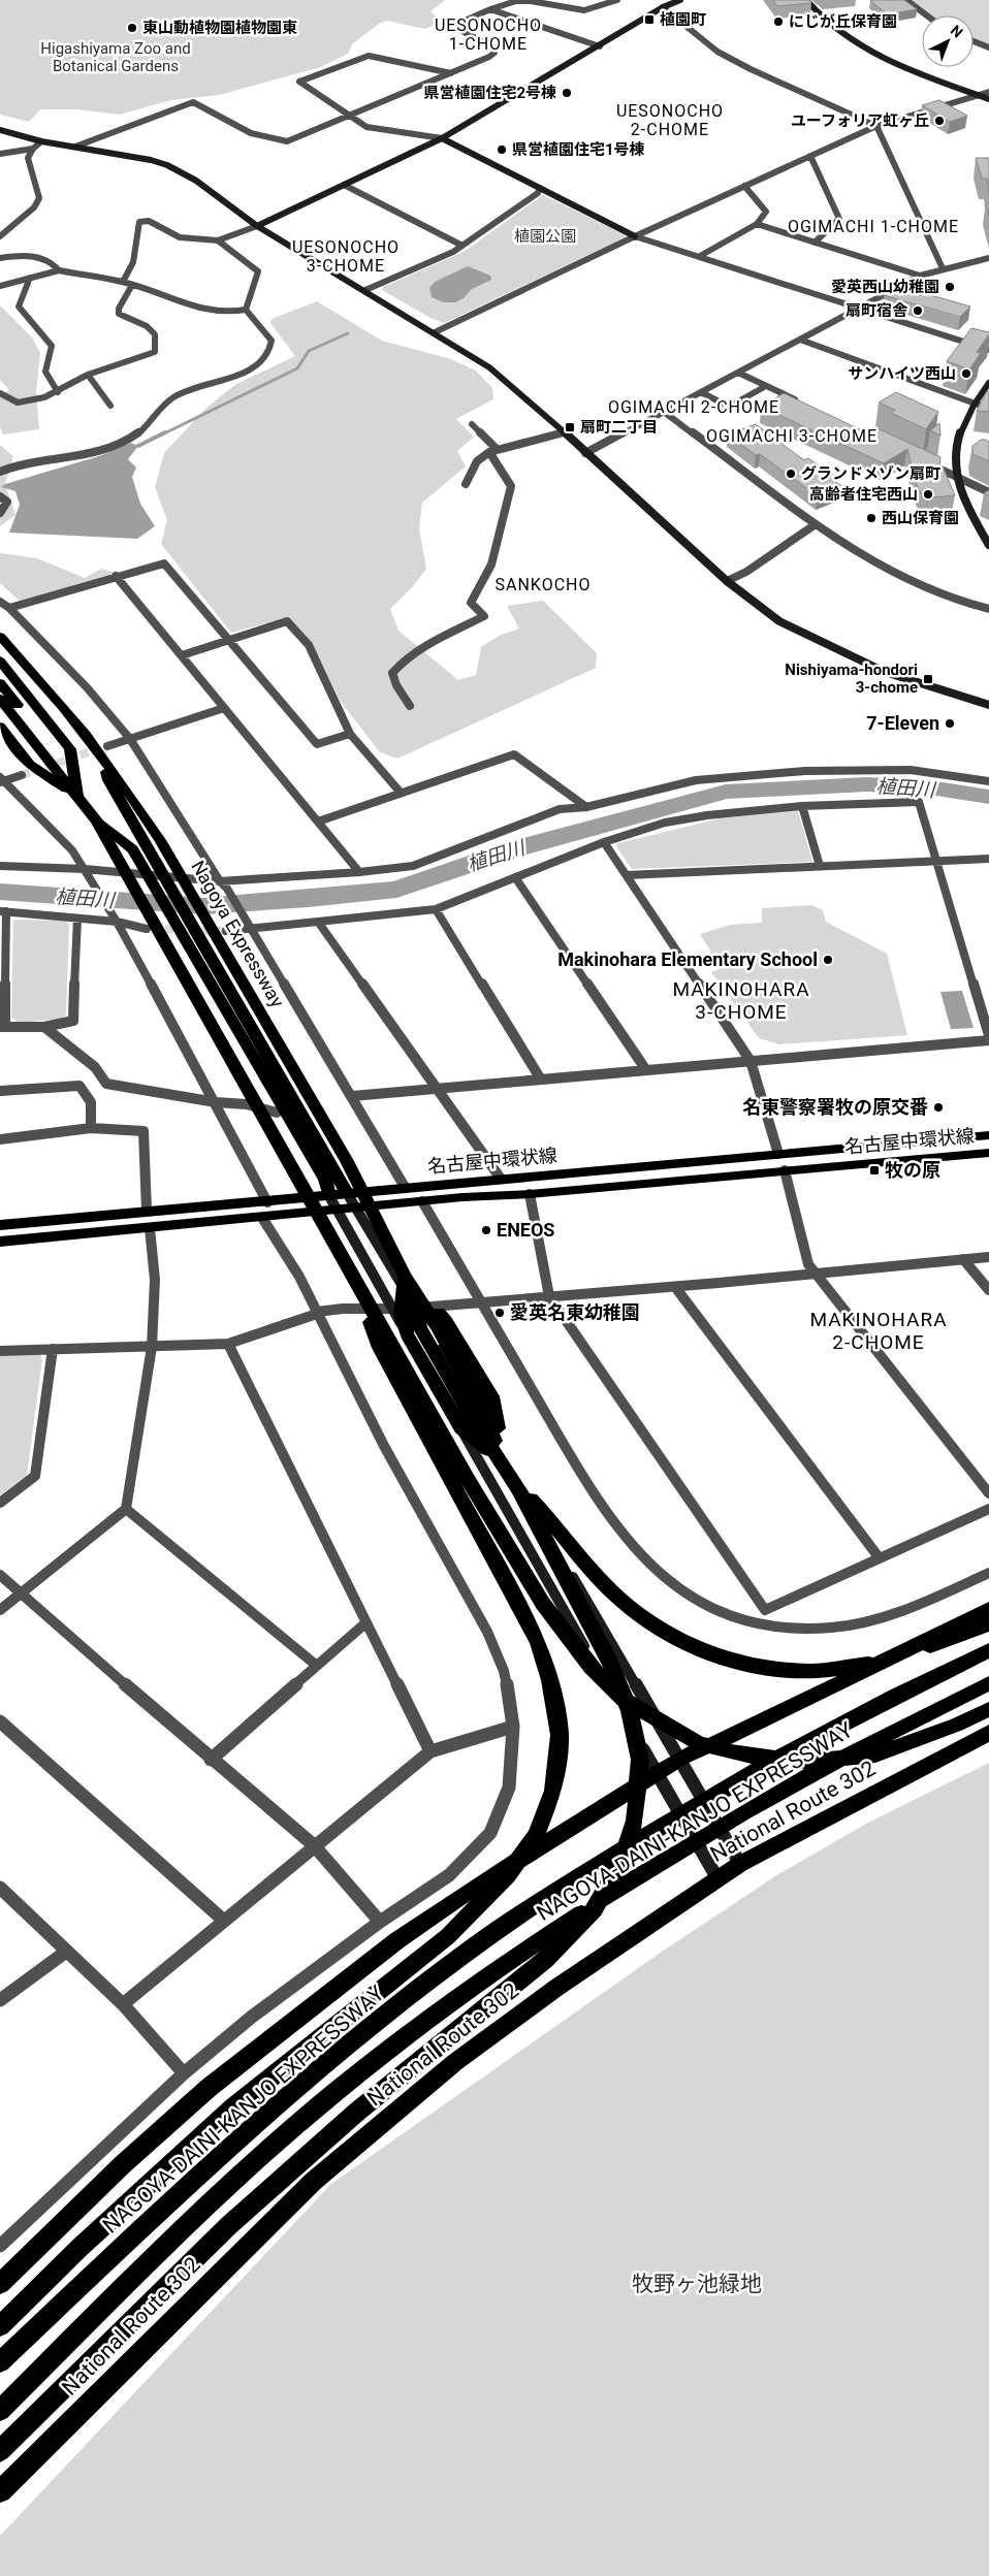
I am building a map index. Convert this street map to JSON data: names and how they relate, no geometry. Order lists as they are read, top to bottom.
{
  "streets": {
    "highway": ["Nagoya Expressway", "National Route 302", "NAGOYA-DAINI-KANJO EXPRESSWAY"],
    "main road": ["名古屋中環状線"]
  },
  "districts": [
    "UESONOCHO 1-CHOME",
    "UESONOCHO 2-CHOME",
    "OGIMACHI 1-CHOME",
    "UESONOCHO 3-CHOME",
    "OGIMACHI 2-CHOME",
    "OGIMACHI 3-CHOME",
    "SANKOCHO",
    "MAKINOHARA 3-CHOME",
    "MAKINOHARA 2-CHOME"
  ],
  "water": ["植田川"],
  "parks": ["Higashiyama Zoo and Botanical Gardens", "植園公園", "牧野ヶ池緑地"],
  "places": {
    "transit": [
      "植園町",
      "扇町二丁目",
      "Nishiyama-hondori 3-chome",
      "牧の原"
    ],
    "other": [
      "にじが丘保育園",
      "東山動植物園植物園東",
      "県営植園住宅2号棟",
      "ユーフォリア虹ヶ丘",
      "県営植園住宅1号棟",
      "愛英西山幼稚園",
      "扇町宿舎",
      "サンハイツ西山",
      "グランドメゾン扇町",
      "高齢者住宅西山",
      "西山保育園",
      "7-Eleven",
      "Makinohara Elementary School",
      "名東警察署牧の原交番",
      "ENEOS",
      "愛英名東幼稚園"
    ]
  },
  "north": "top right"
}
